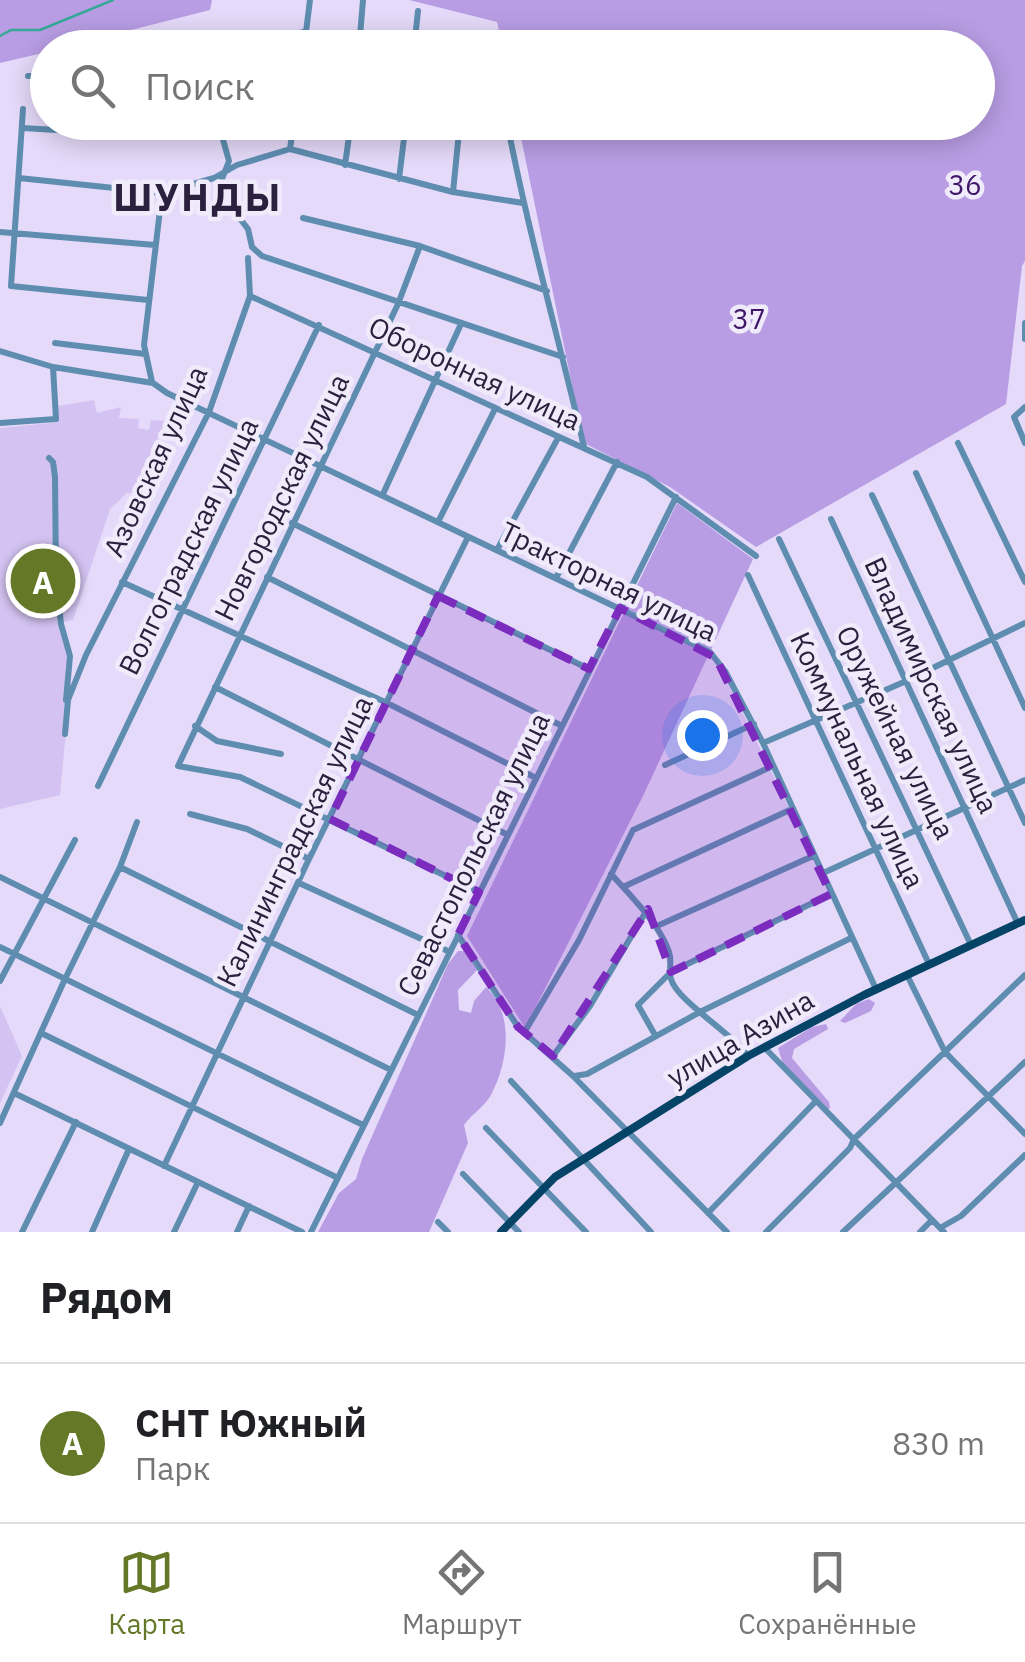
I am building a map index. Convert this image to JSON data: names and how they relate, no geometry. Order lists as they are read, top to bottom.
{
  "streets": {
    "main road": ["улица Азина"],
    "street": [
      "Оборонная улица",
      "Азовская улица",
      "Новгородская улица",
      "Волгоградская улица",
      "Тракторная улица",
      "Владимирская улица",
      "Оружейная улица",
      "Коммунальная улица",
      "Калининградская улица",
      "Севастопольская улица"
    ]
  },
  "crossings": [
    ["Оборонная улица", "Азовская улица"],
    ["Оборонная улица", "Новгородская улица"],
    ["Оборонная улица", "Волгоградская улица"],
    ["Оборонная улица", "Севастопольская улица"],
    ["Азовская улица", "Тракторная улица"],
    ["Новгородская улица", "Тракторная улица"],
    ["Новгородская улица", "Калининградская улица"],
    ["Волгоградская улица", "Тракторная улица"],
    ["Тракторная улица", "Калининградская улица"],
    ["Тракторная улица", "Севастопольская улица"],
    ["Тракторная улица", "улица Азина"],
    ["Владимирская улица", "улица Азина"],
    ["Оружейная улица", "улица Азина"],
    ["Коммунальная улица", "улица Азина"]
  ],
  "districts": ["ШУНДЫ"],
  "parks": ["36", "37"],
  "page": {
    "search": "Поиск",
    "pins": "A",
    "heading": "Рядом",
    "list": [
      {
        "mark": "A",
        "name": "СНТ Южный",
        "note": "Парк",
        "value": "830 m"
      }
    ],
    "nav": ["Карта", "Маршрут", "Сохранённые"]
  }
}
